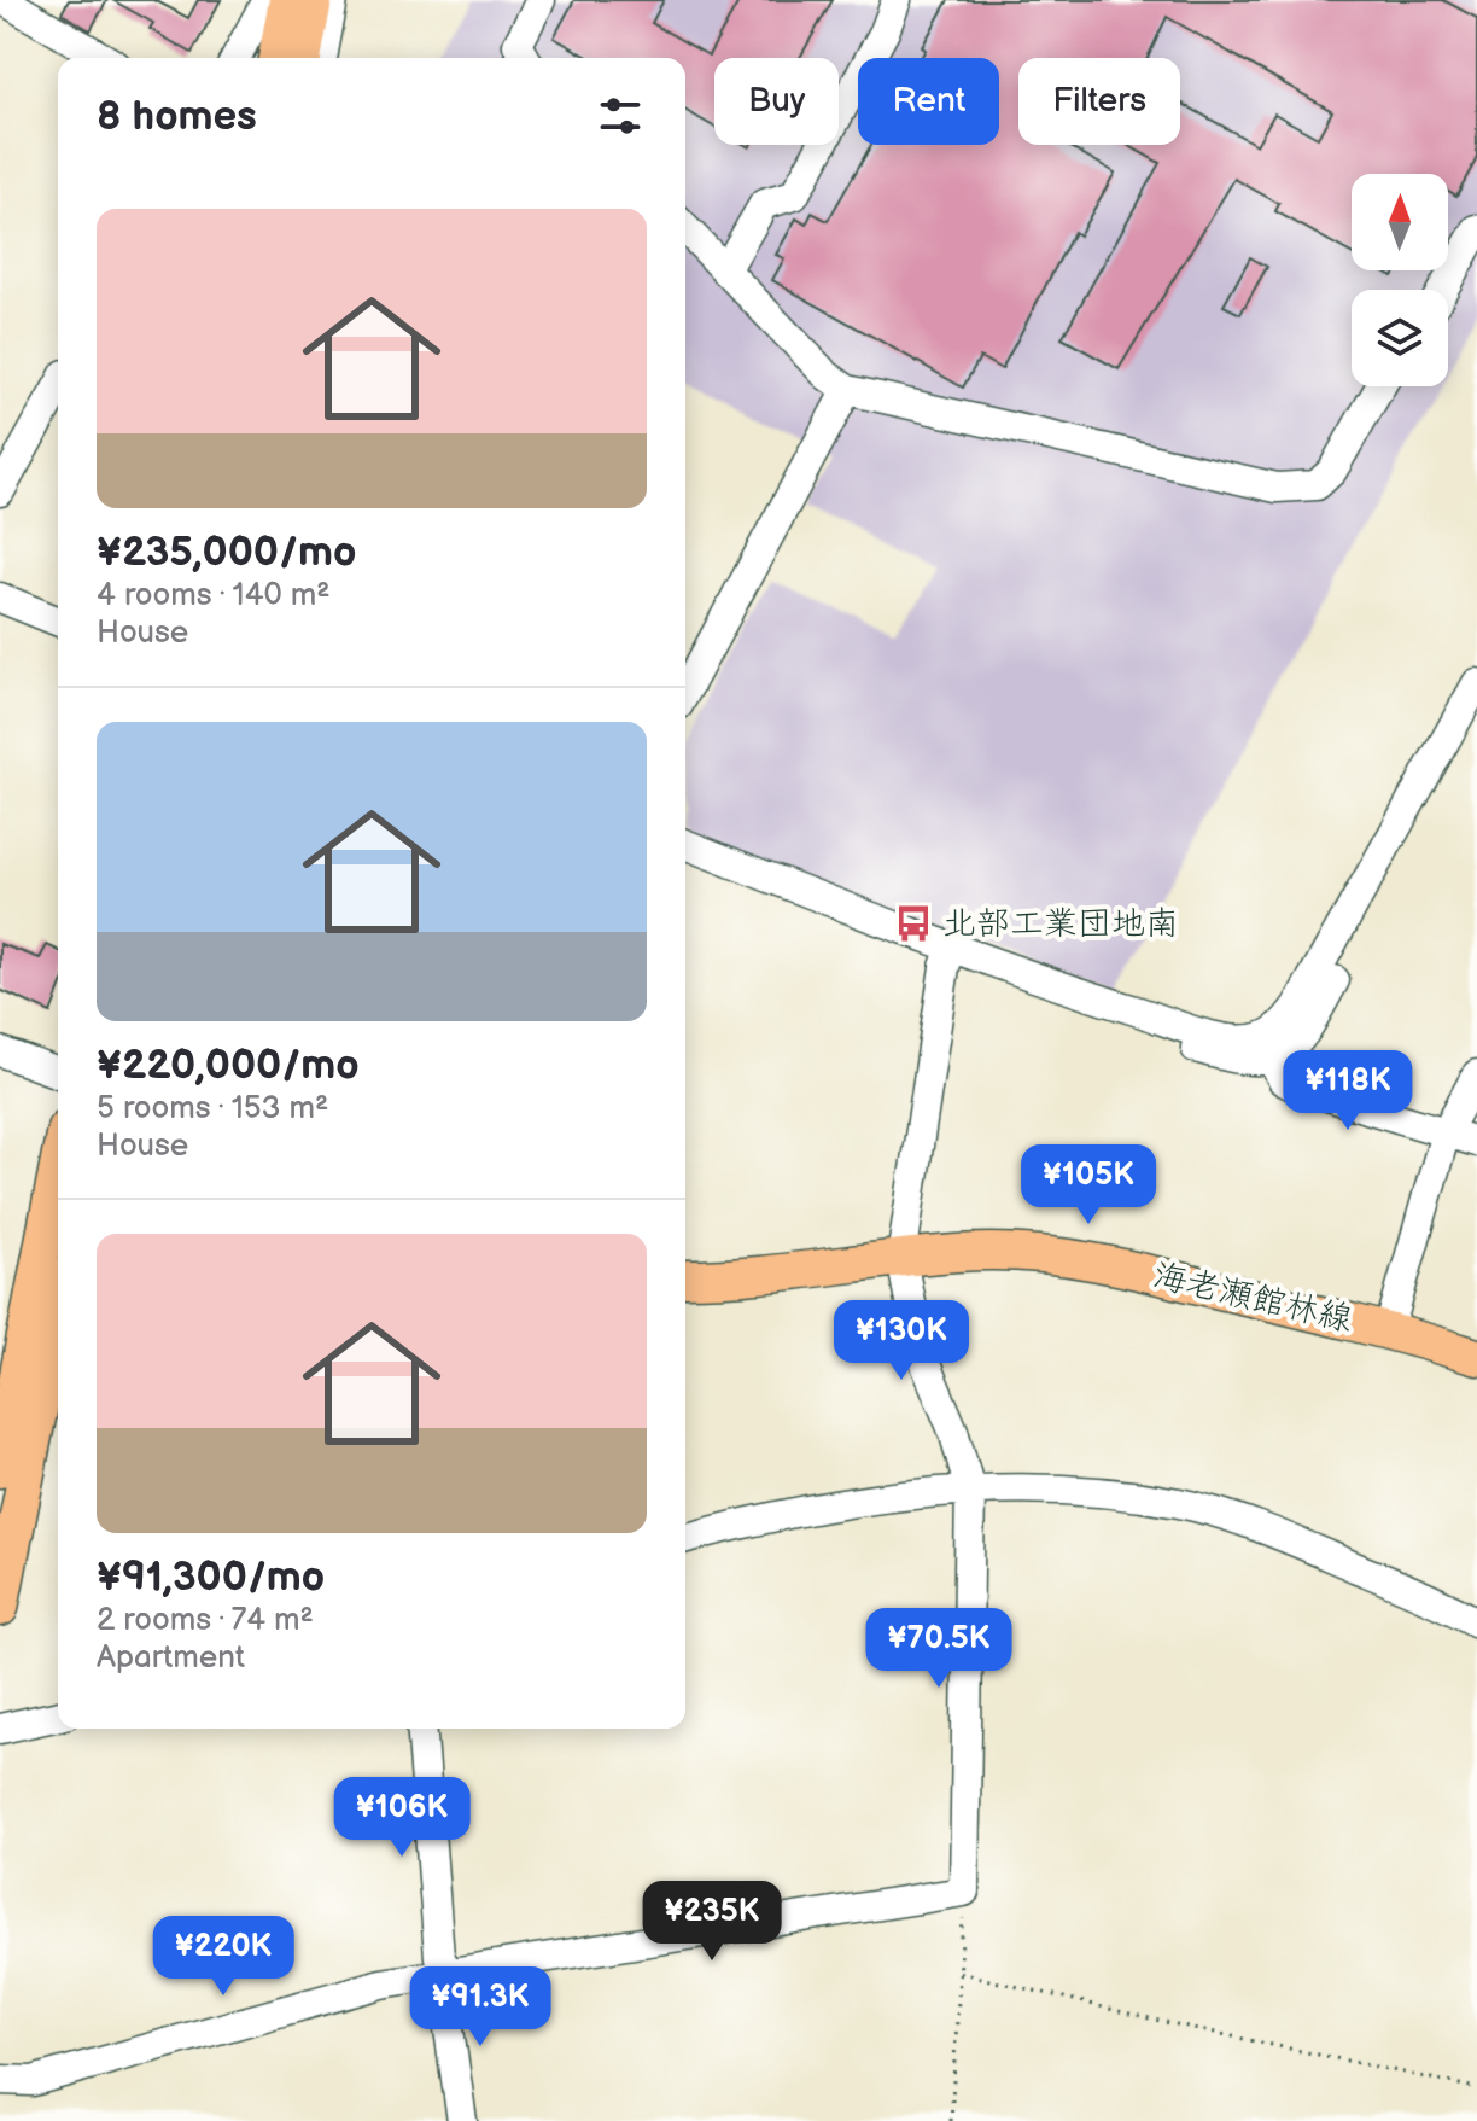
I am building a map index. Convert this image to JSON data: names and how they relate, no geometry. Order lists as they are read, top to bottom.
{
  "streets": {
    "main road": ["海老瀬館林線"]
  },
  "places": {
    "bus stop": ["北部工業団地南"]
  },
  "north": "top",
  "page": {
    "chip": ["Buy", "Rent", "Filters"],
    "heading": "8 homes",
    "list": [
      {
        "name": "¥235,000/mo",
        "note": "4 rooms · 140 m² · House"
      },
      {
        "name": "¥220,000/mo",
        "note": "5 rooms · 153 m² · House"
      },
      {
        "name": "¥91,300/mo",
        "note": "2 rooms · 74 m² · Apartment"
      }
    ],
    "price": [
      "¥118K",
      "¥105K",
      "¥130K",
      "¥70.5K",
      "¥106K",
      "¥235K",
      "¥220K",
      "¥91.3K"
    ]
  }
}
